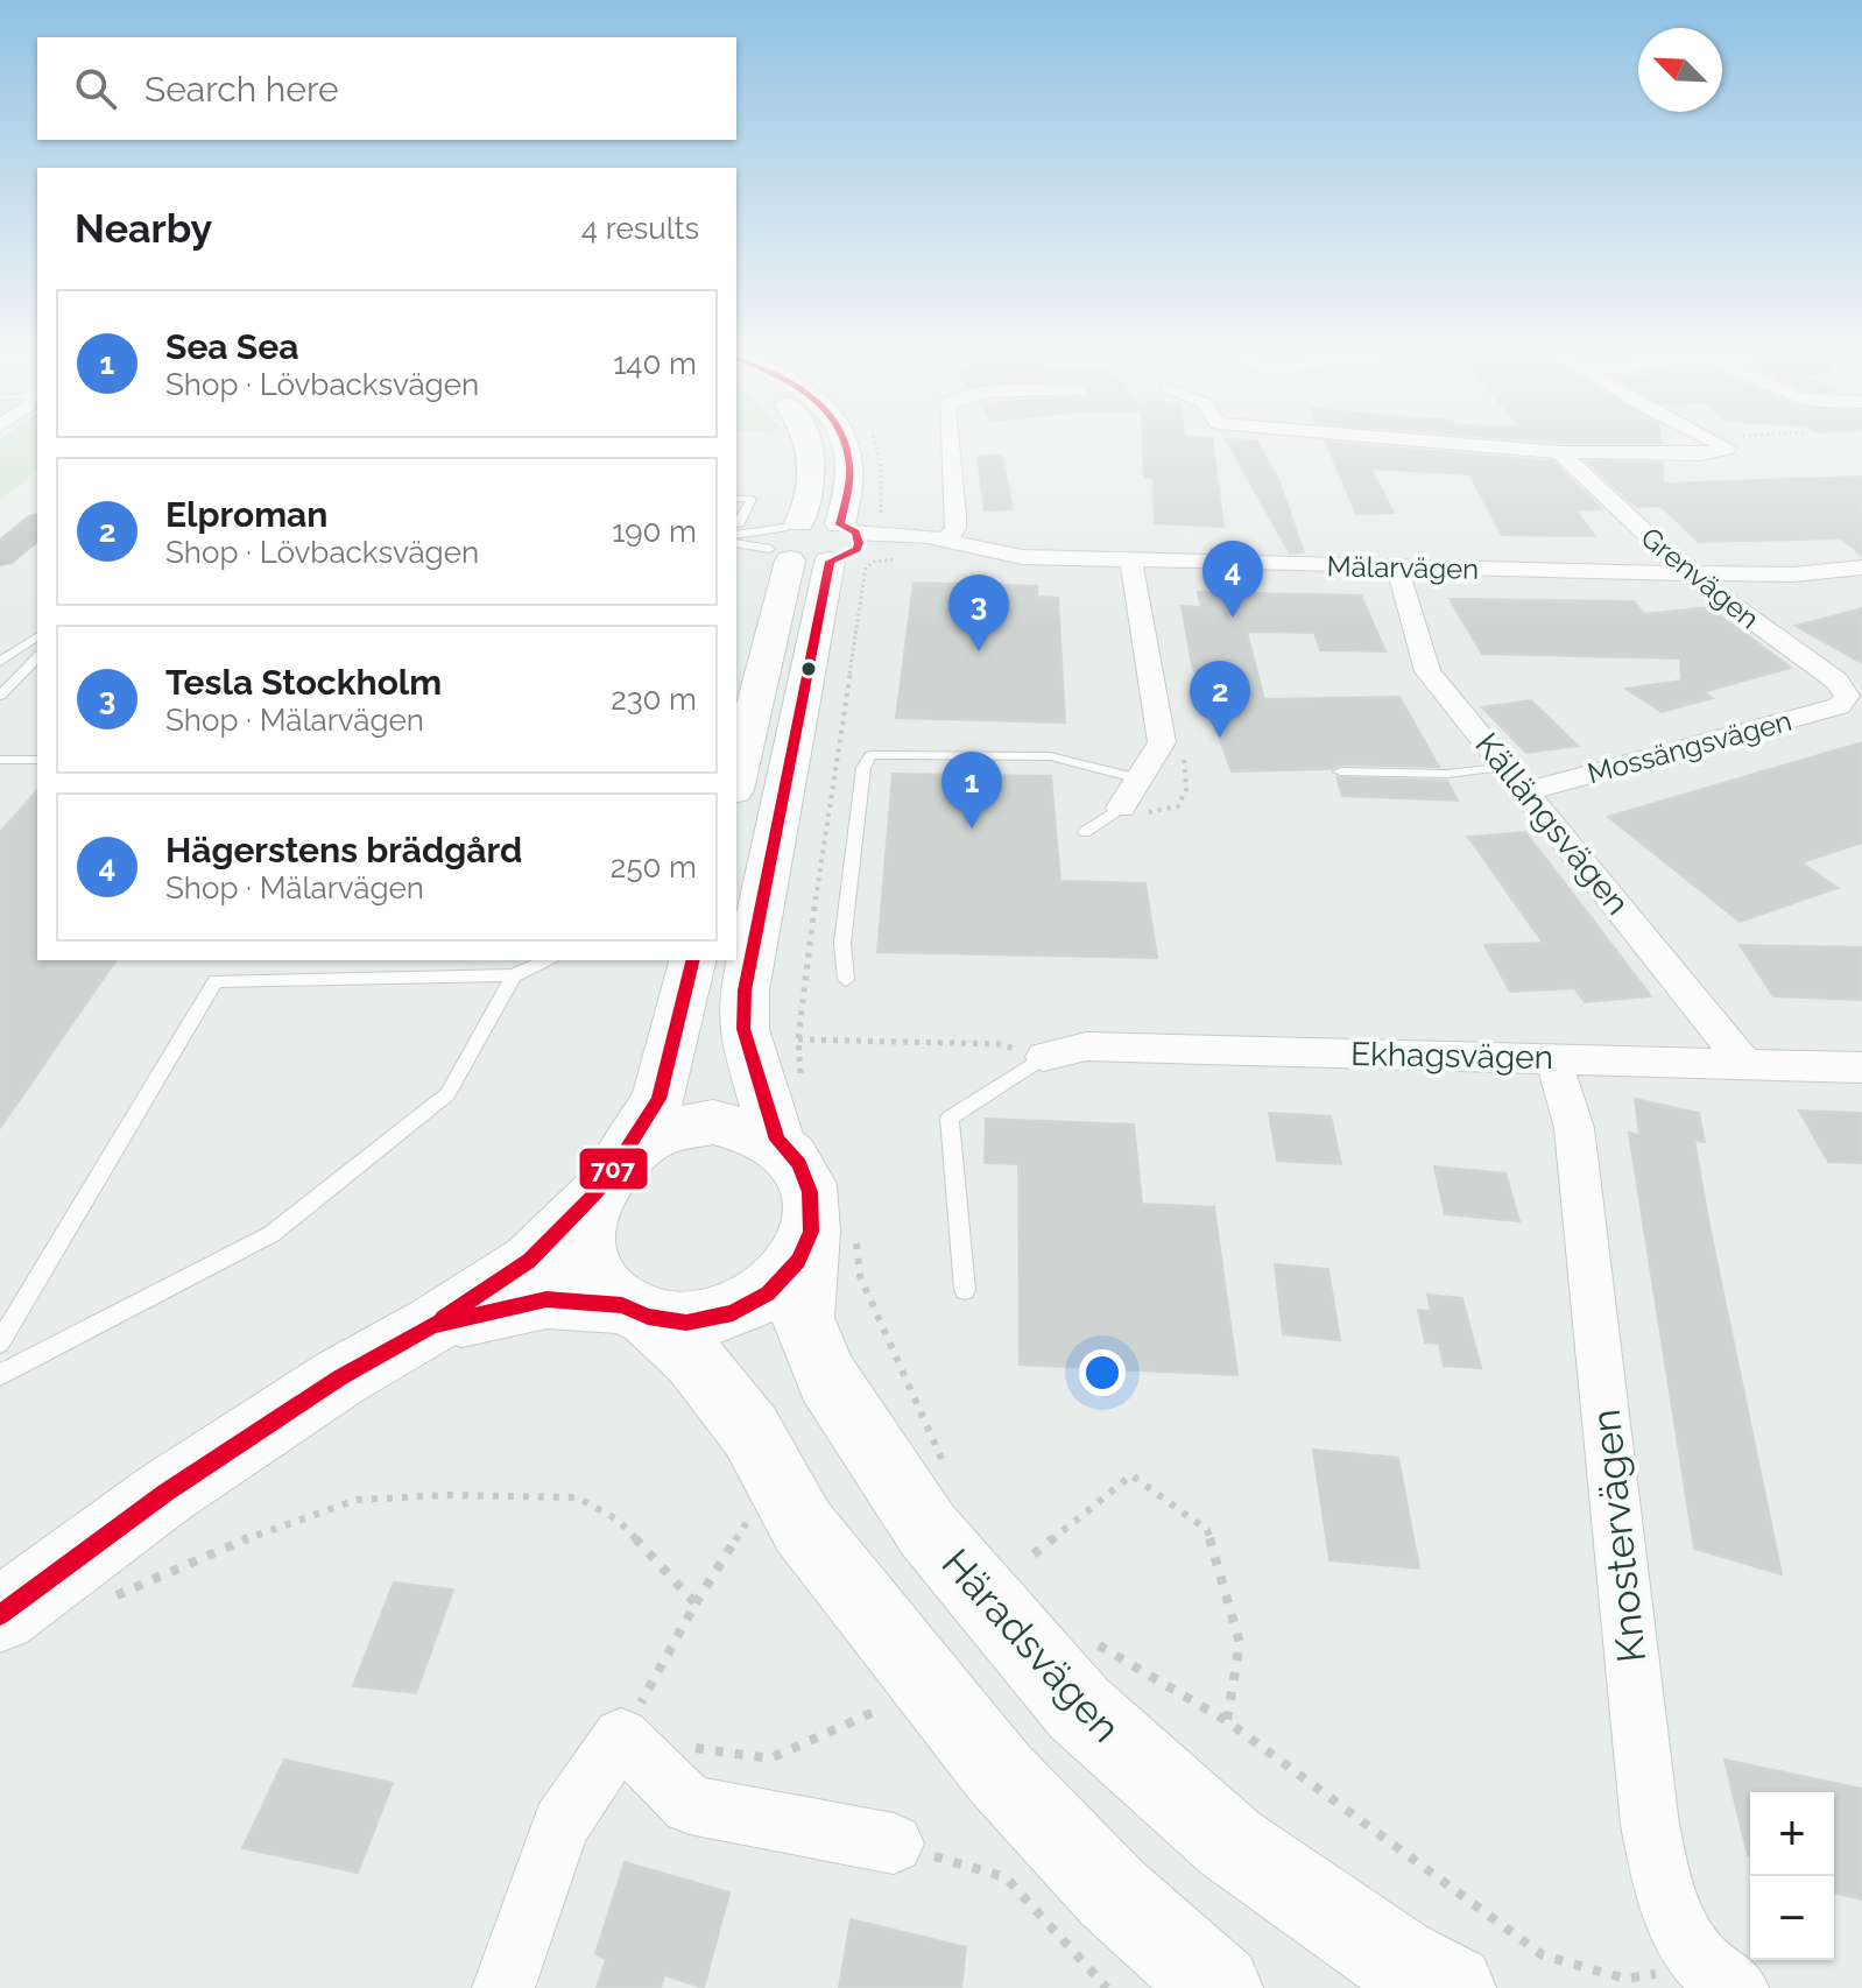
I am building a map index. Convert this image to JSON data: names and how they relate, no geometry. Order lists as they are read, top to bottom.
{
  "streets": {
    "main road": ["Häradsvägen"],
    "street": [
      "Mälarvägen",
      "Grenvägen",
      "Mossängsvägen",
      "Källängsvägen",
      "Ekhagsvägen",
      "Knostervägen"
    ]
  },
  "crossings": [
    ["Mälarvägen", "Grenvägen"],
    ["Mälarvägen", "Källängsvägen"],
    ["Grenvägen", "Mossängsvägen"],
    ["Mossängsvägen", "Källängsvägen"],
    ["Källängsvägen", "Ekhagsvägen"],
    ["Ekhagsvägen", "Knostervägen"]
  ],
  "lines": ["transit line 707"],
  "north": "top left",
  "page": {
    "search": "Search here",
    "heading": ["Nearby", "4 results"],
    "list": [
      {
        "mark": "1",
        "name": "Sea Sea",
        "note": "Shop · Lövbacksvägen",
        "value": "140 m"
      },
      {
        "mark": "2",
        "name": "Elproman",
        "note": "Shop · Lövbacksvägen",
        "value": "190 m"
      },
      {
        "mark": "3",
        "name": "Tesla Stockholm",
        "note": "Shop · Mälarvägen",
        "value": "230 m"
      },
      {
        "mark": "4",
        "name": "Hägerstens brädgård",
        "note": "Shop · Mälarvägen",
        "value": "250 m"
      }
    ],
    "pins": [
      "4",
      "3",
      "2",
      "1"
    ],
    "map_buttons": ["+", "−"]
  }
}
